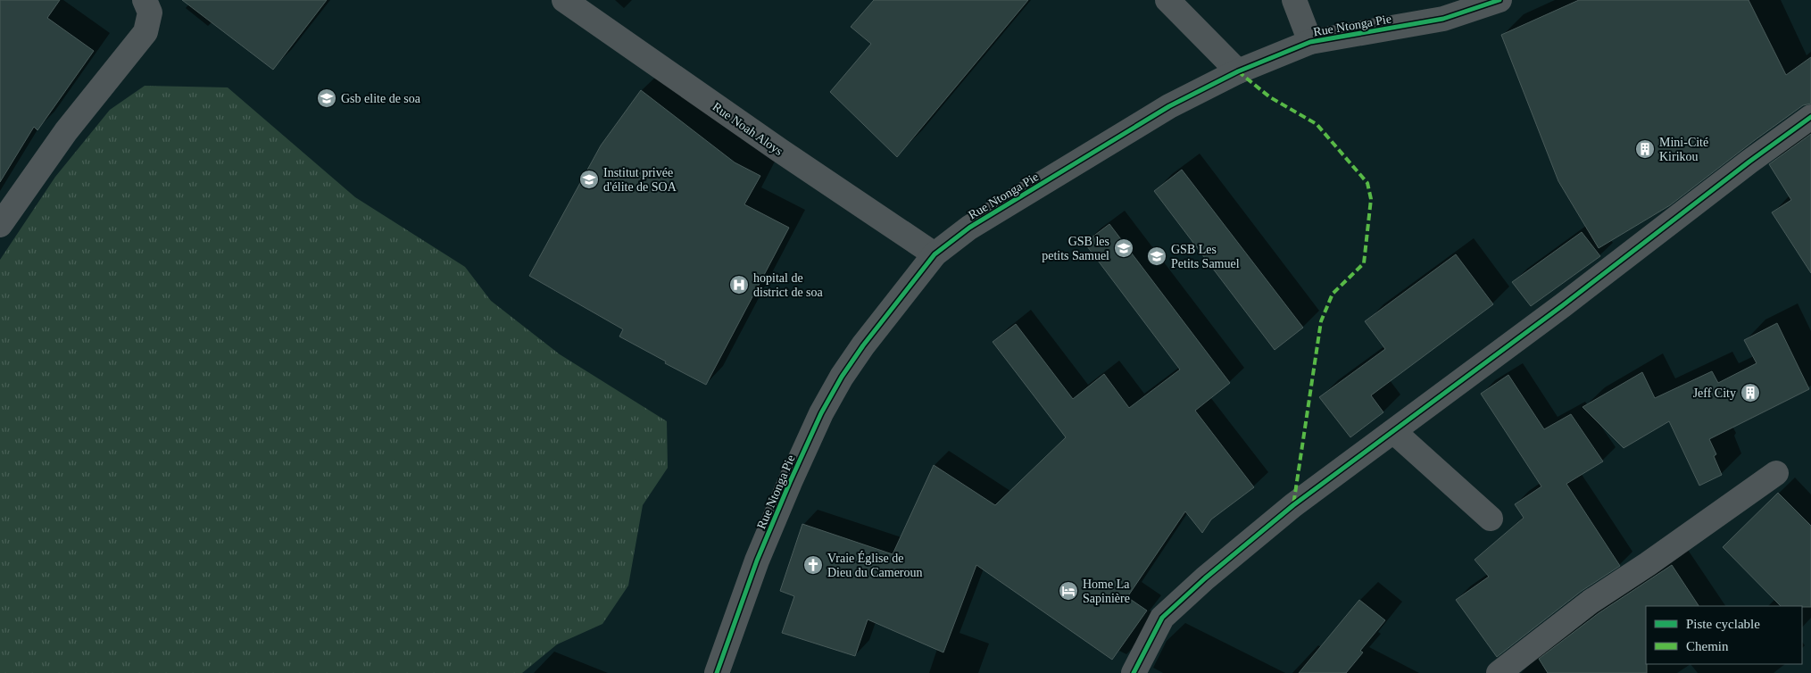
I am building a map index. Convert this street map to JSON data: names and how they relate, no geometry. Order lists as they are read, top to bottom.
{
  "streets": {
    "street": ["Rue Ntonga Pie", "Rue Noah Aloys"]
  },
  "crossings": [
    ["Rue Ntonga Pie", "Rue Noah Aloys"]
  ],
  "places": {
    "school or university": [
      "Gsb elite de soa",
      "Institut privée d'élite de SOA",
      "GSB les petits Samuel",
      "GSB Les Petits Samuel"
    ],
    "building": ["Mini-Cité Kirikou", "Jeff City"],
    "hospital": ["hopital de district de soa"],
    "church": ["Vraie Église de Dieu du Cameroun"],
    "hotel": ["Home La Sapinière"]
  },
  "legend": ["Piste cyclable", "Chemin"]
}
